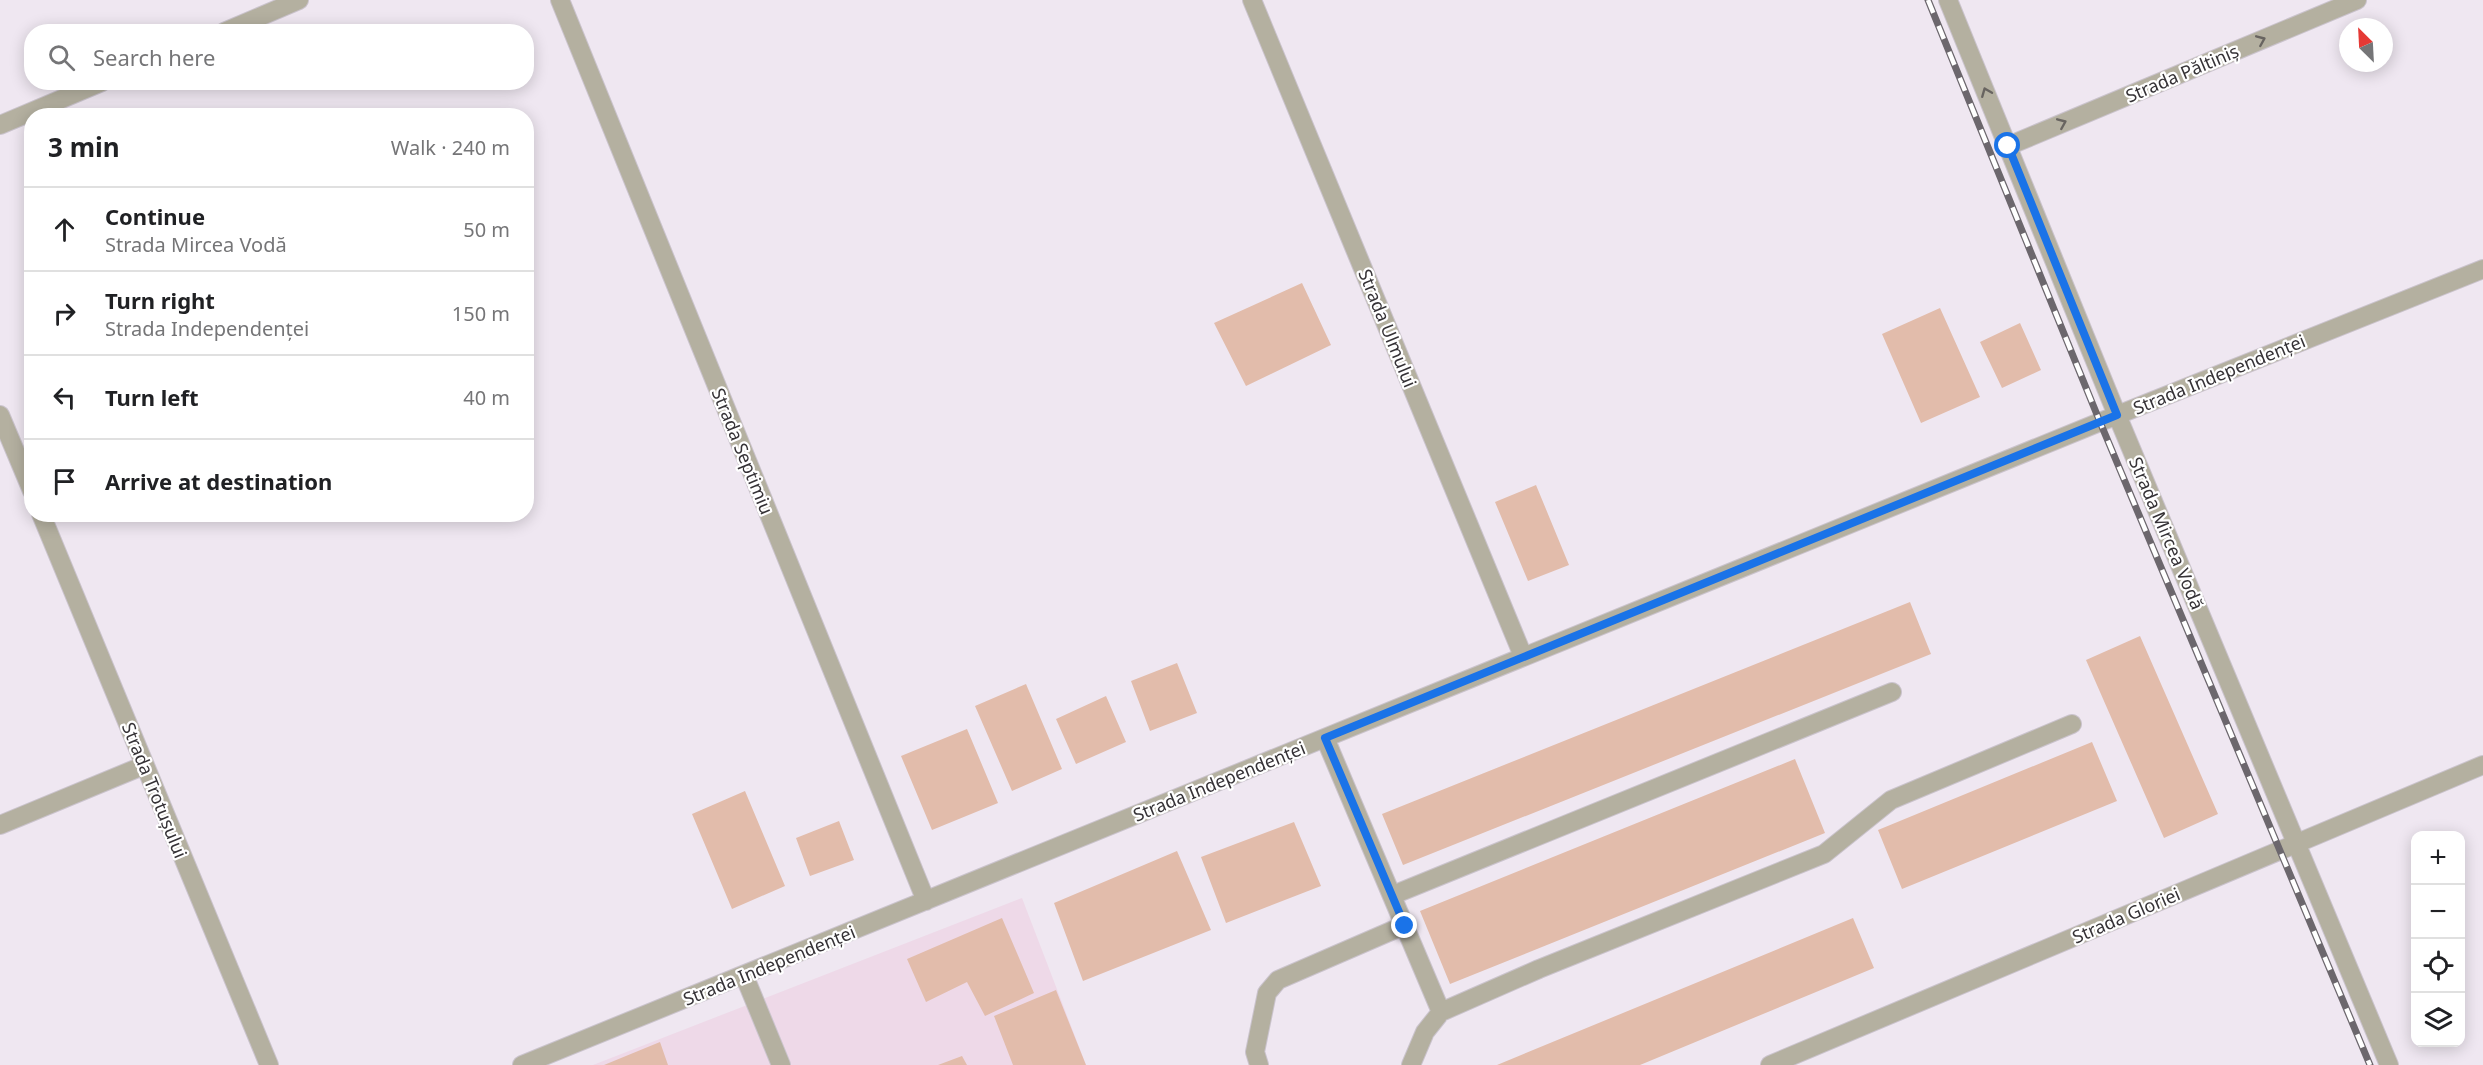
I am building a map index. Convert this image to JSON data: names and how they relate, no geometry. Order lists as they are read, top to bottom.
{
  "streets": {
    "street": [
      "Strada Păltiniș",
      "Strada Ulmului",
      "Strada Independenței",
      "Strada Septimiu",
      "Strada Mircea Vodă",
      "Strada Trotușului",
      "Strada Gloriei"
    ]
  },
  "crossings": [
    ["Strada Păltiniș", "Strada Mircea Vodă"],
    ["Strada Ulmului", "Strada Independenței"],
    ["Strada Independenței", "Strada Septimiu"],
    ["Strada Independenței", "Strada Mircea Vodă"],
    ["Strada Mircea Vodă", "Strada Gloriei"]
  ],
  "one_way": ["Strada Păltiniș"],
  "north": "top left",
  "page": {
    "search": "Search here",
    "heading": ["3 min", "Walk · 240 m"],
    "list": [
      ["Continue", "Strada Mircea Vodă", "50 m"],
      ["Turn right", "Strada Independenței", "150 m"],
      ["Turn left", "40 m"],
      "Arrive at destination"
    ],
    "map_buttons": ["+", "−"]
  }
}
